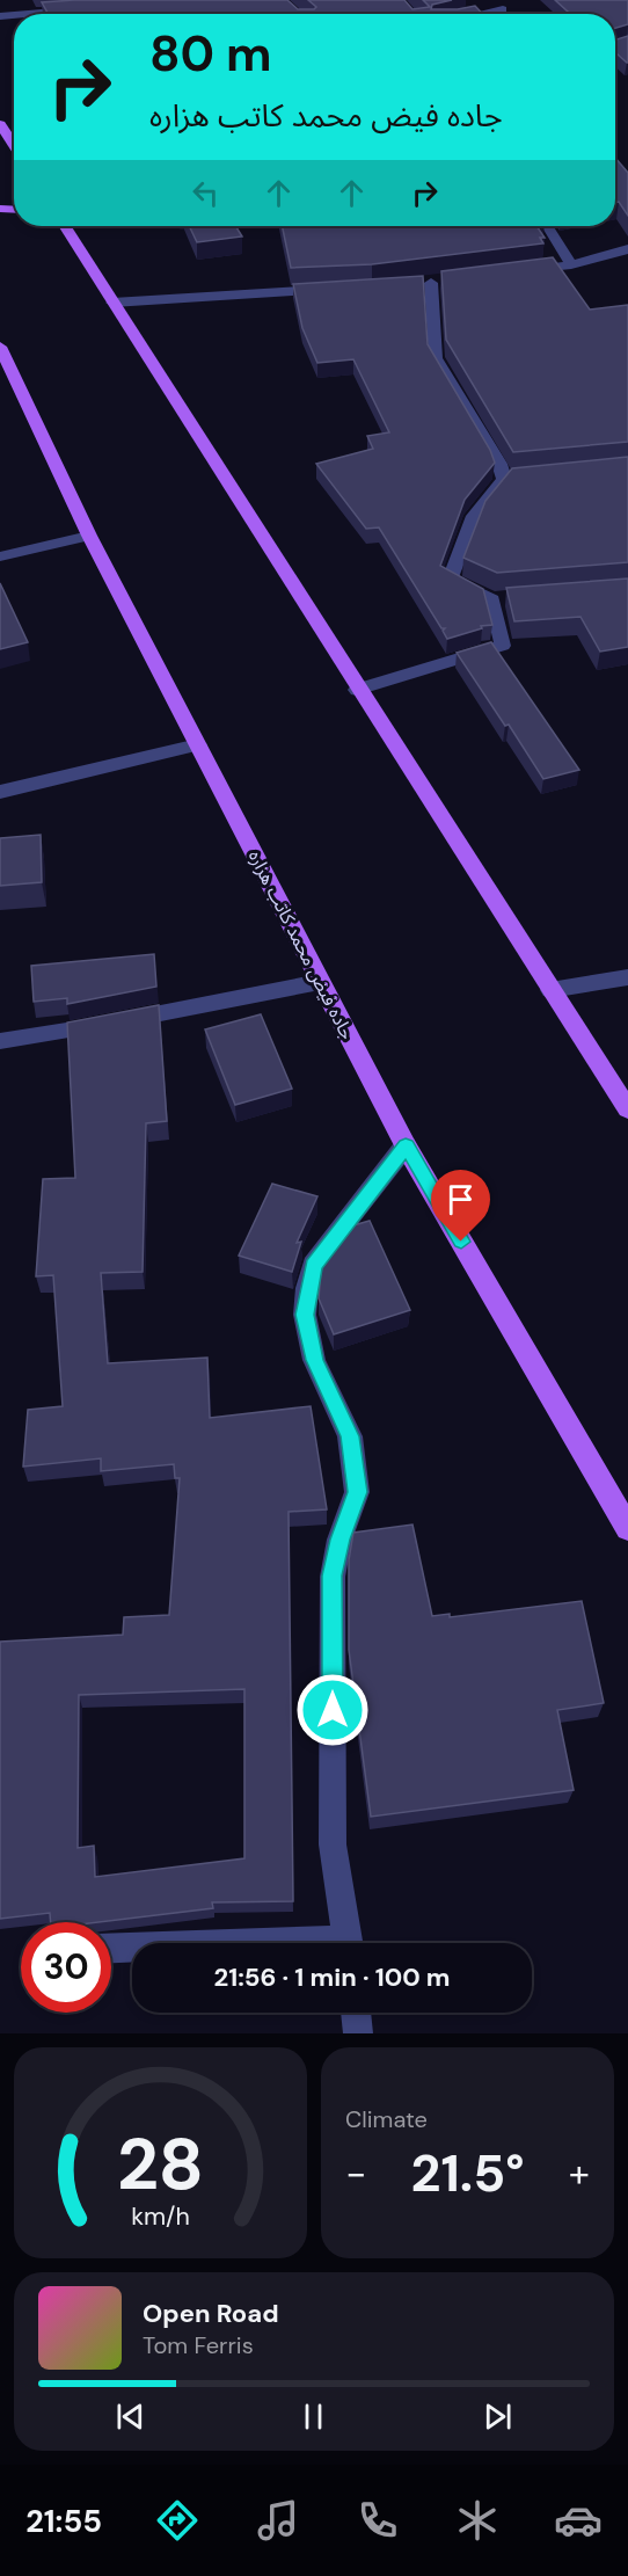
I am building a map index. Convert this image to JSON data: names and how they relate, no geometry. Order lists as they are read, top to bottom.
{
  "streets": {
    "main road": ["جاده فیض محمد کاتب هزاره"]
  },
  "page": {
    "turn": ["80 m", "جاده فیض محمد کاتب هزاره"],
    "limit": "30",
    "trip": "21:56 · 1 min · 100 m",
    "tile": "Climate",
    "heat": ["−", "21.5°", "+"],
    "song": ["Open Road", "Tom Ferris"],
    "tabs": "21:55",
    "gauge": ["28", "km/h"]
  }
}
